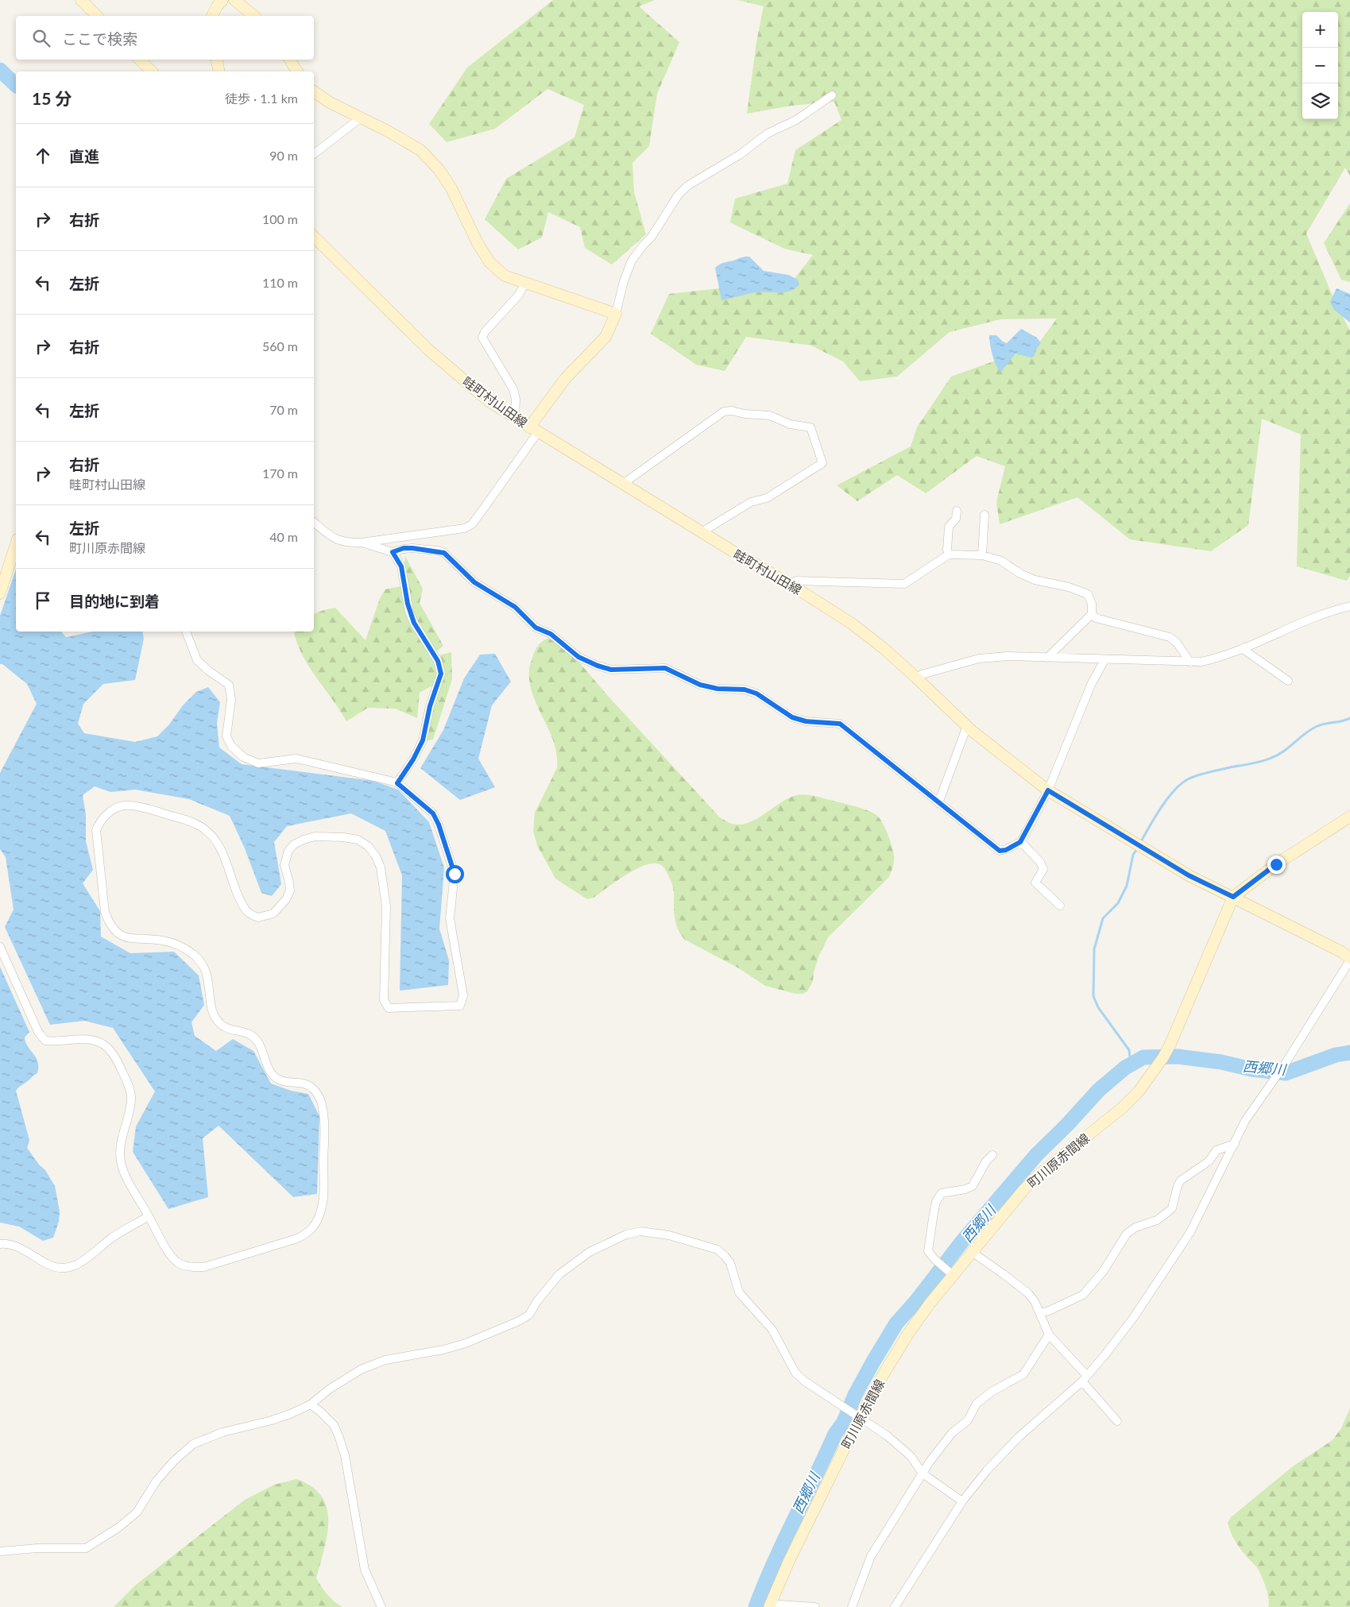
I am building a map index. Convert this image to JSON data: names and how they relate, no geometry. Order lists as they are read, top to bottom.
{
  "streets": {
    "main road": ["畦町村山田線", "町川原赤間線"]
  },
  "crossings": [
    ["畦町村山田線", "町川原赤間線"]
  ],
  "water": ["西郷川"],
  "page": {
    "map_buttons": ["+", "−"],
    "search": "ここで検索",
    "heading": ["15 分", "徒歩 · 1.1 km"],
    "list": [
      ["直進", "90 m"],
      ["右折", "100 m"],
      ["左折", "110 m"],
      ["右折", "560 m"],
      ["左折", "70 m"],
      ["右折", "畦町村山田線", "170 m"],
      ["左折", "町川原赤間線", "40 m"],
      "目的地に到着"
    ]
  }
}
